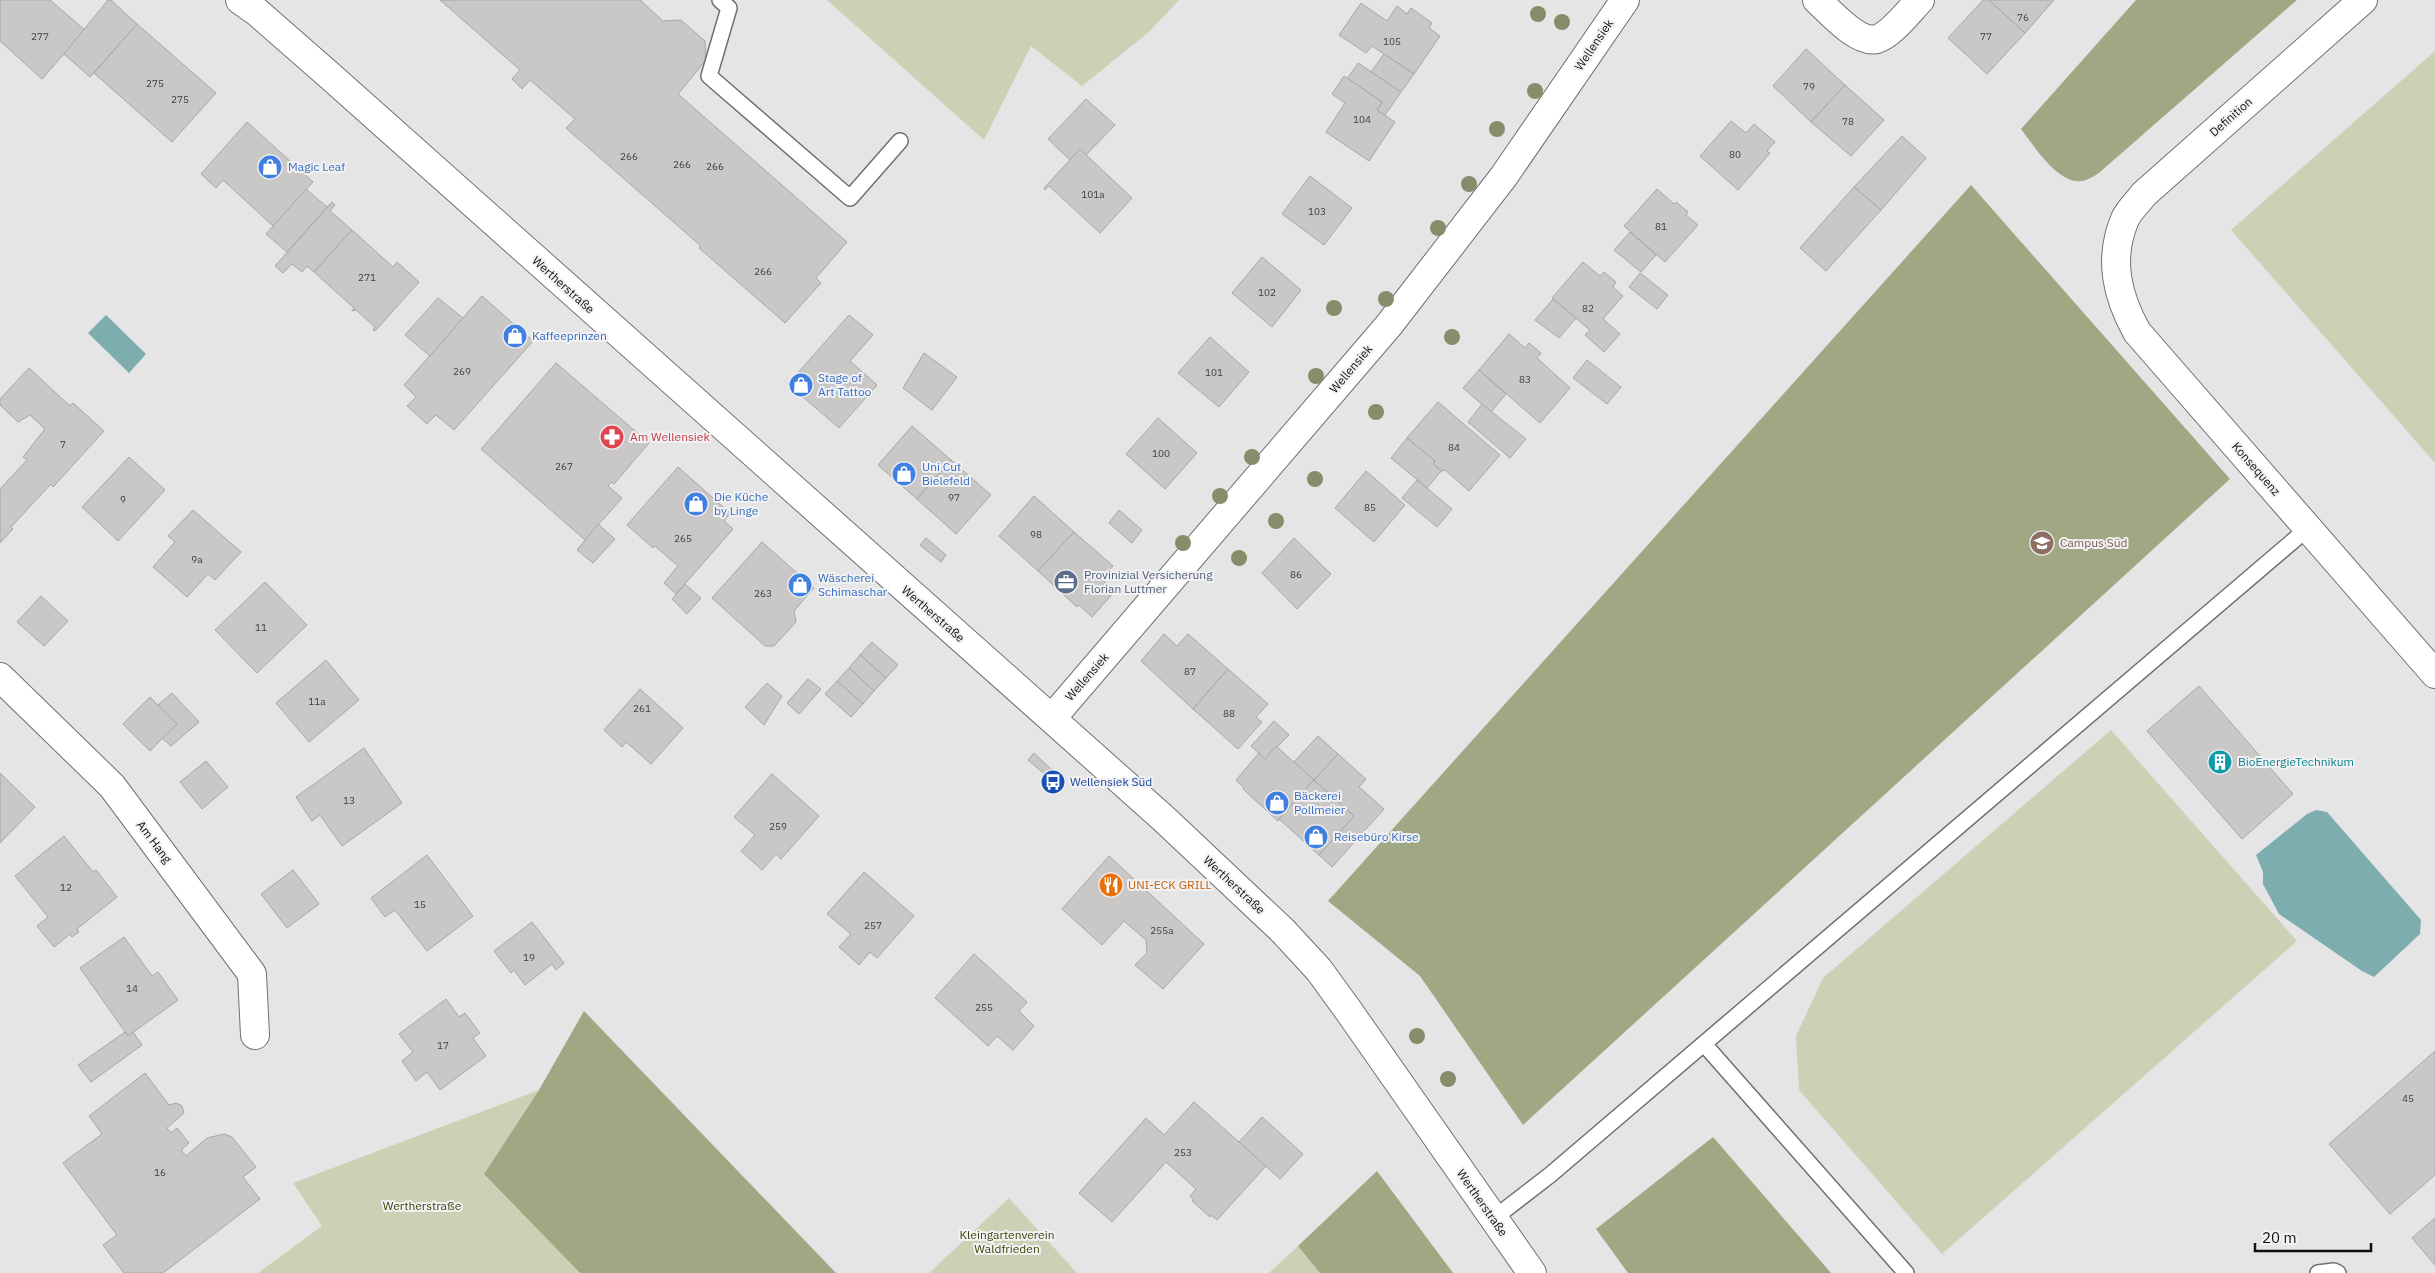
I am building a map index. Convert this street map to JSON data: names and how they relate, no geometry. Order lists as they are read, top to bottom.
{
  "streets": {
    "street": [
      "Wellensiek",
      "Definition",
      "Wertherstraße",
      "Konsequenz",
      "Am Hang"
    ]
  },
  "crossings": [
    ["Wellensiek", "Wertherstraße"],
    ["Definition", "Konsequenz"]
  ],
  "parks": ["Wertherstraße", "Kleingartenverein Waldfrieden"],
  "places": {
    "shop": [
      "Magic Leaf",
      "Kaffeeprinzen",
      "Stage of Art Tattoo",
      "Uni Cut Bielefeld",
      "Die Küche by Linge",
      "Wäscherei Schimaschar",
      "Bäckerei Pollmeier",
      "Reisebüro Kirse"
    ],
    "pharmacy": ["Am Wellensiek"],
    "school or university": ["Campus Süd"],
    "office": ["Provinizial Versicherung Florian Luttmer"],
    "building": ["BioEnergieTechnikum"],
    "bus stop": ["Wellensiek Süd"],
    "restaurant": ["UNI-ECK GRILL"]
  },
  "house_numbers": [
    "76",
    "277",
    "77",
    "105",
    "275",
    "79",
    "275",
    "104",
    "78",
    "80",
    "266",
    "266",
    "266",
    "101a",
    "103",
    "81",
    "266",
    "271",
    "102",
    "82",
    "269",
    "101",
    "83",
    "7",
    "84",
    "100",
    "267",
    "97",
    "9",
    "85",
    "98",
    "265",
    "9a",
    "86",
    "263",
    "11",
    "87",
    "11a",
    "261",
    "88",
    "13",
    "259",
    "12",
    "15",
    "257",
    "255a",
    "19",
    "14",
    "255",
    "17",
    "45",
    "253",
    "16"
  ],
  "scale_bar": "20 m"
}
